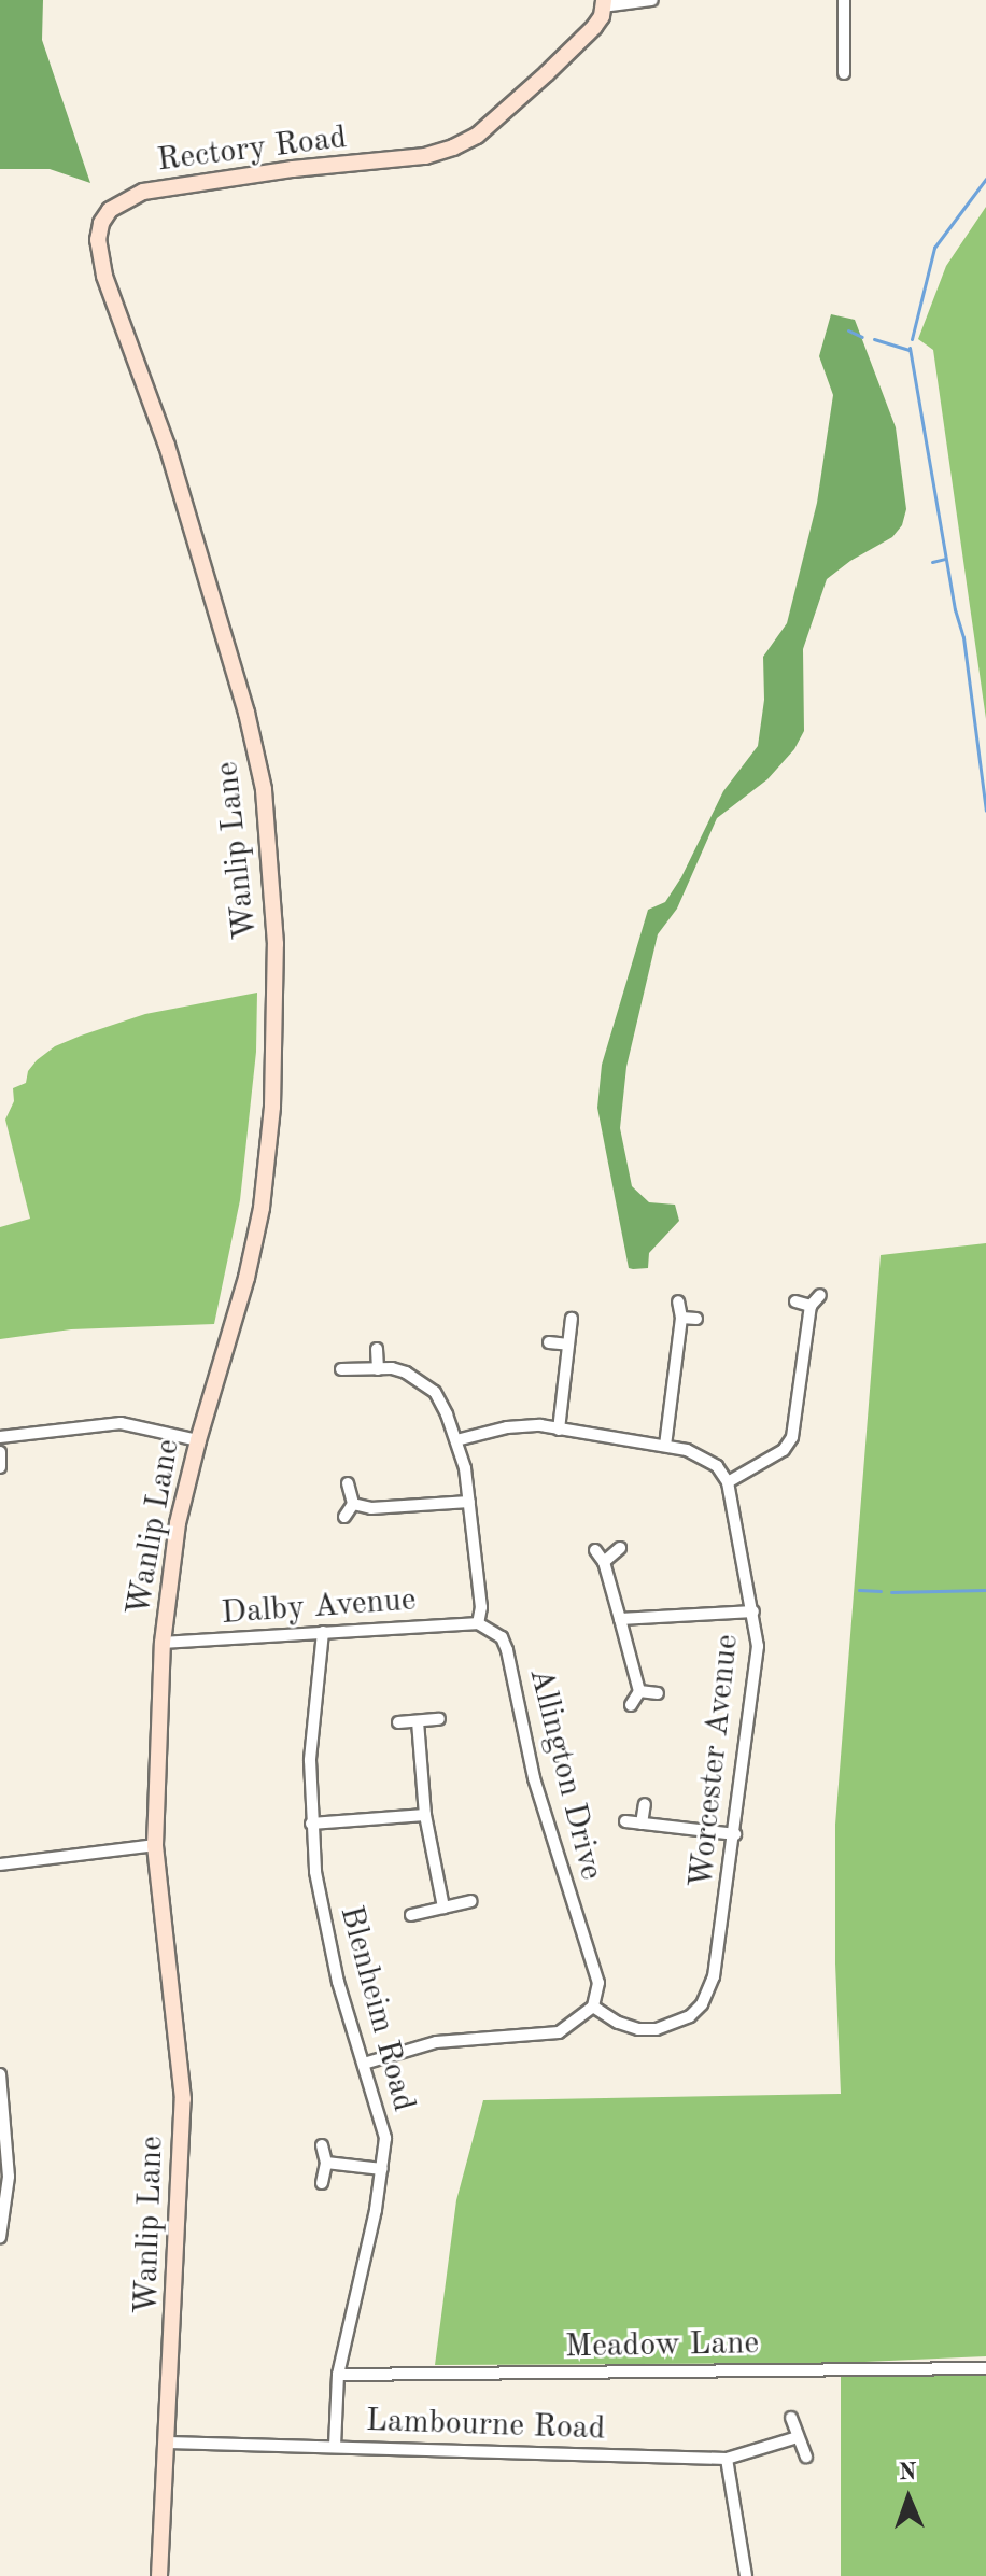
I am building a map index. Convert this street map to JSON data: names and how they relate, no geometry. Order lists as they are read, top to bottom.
{
  "streets": {
    "street": [
      "Rectory Road",
      "Wanlip Lane",
      "Dalby Avenue",
      "Worcester Avenue",
      "Allington Drive",
      "Blenheim Road",
      "Meadow Lane",
      "Lambourne Road"
    ]
  },
  "crossings": [
    ["Rectory Road", "Wanlip Lane"],
    ["Wanlip Lane", "Dalby Avenue"],
    ["Wanlip Lane", "Lambourne Road"],
    ["Dalby Avenue", "Allington Drive"],
    ["Dalby Avenue", "Blenheim Road"],
    ["Worcester Avenue", "Allington Drive"],
    ["Blenheim Road", "Meadow Lane"],
    ["Blenheim Road", "Lambourne Road"]
  ],
  "north": "top"
}
